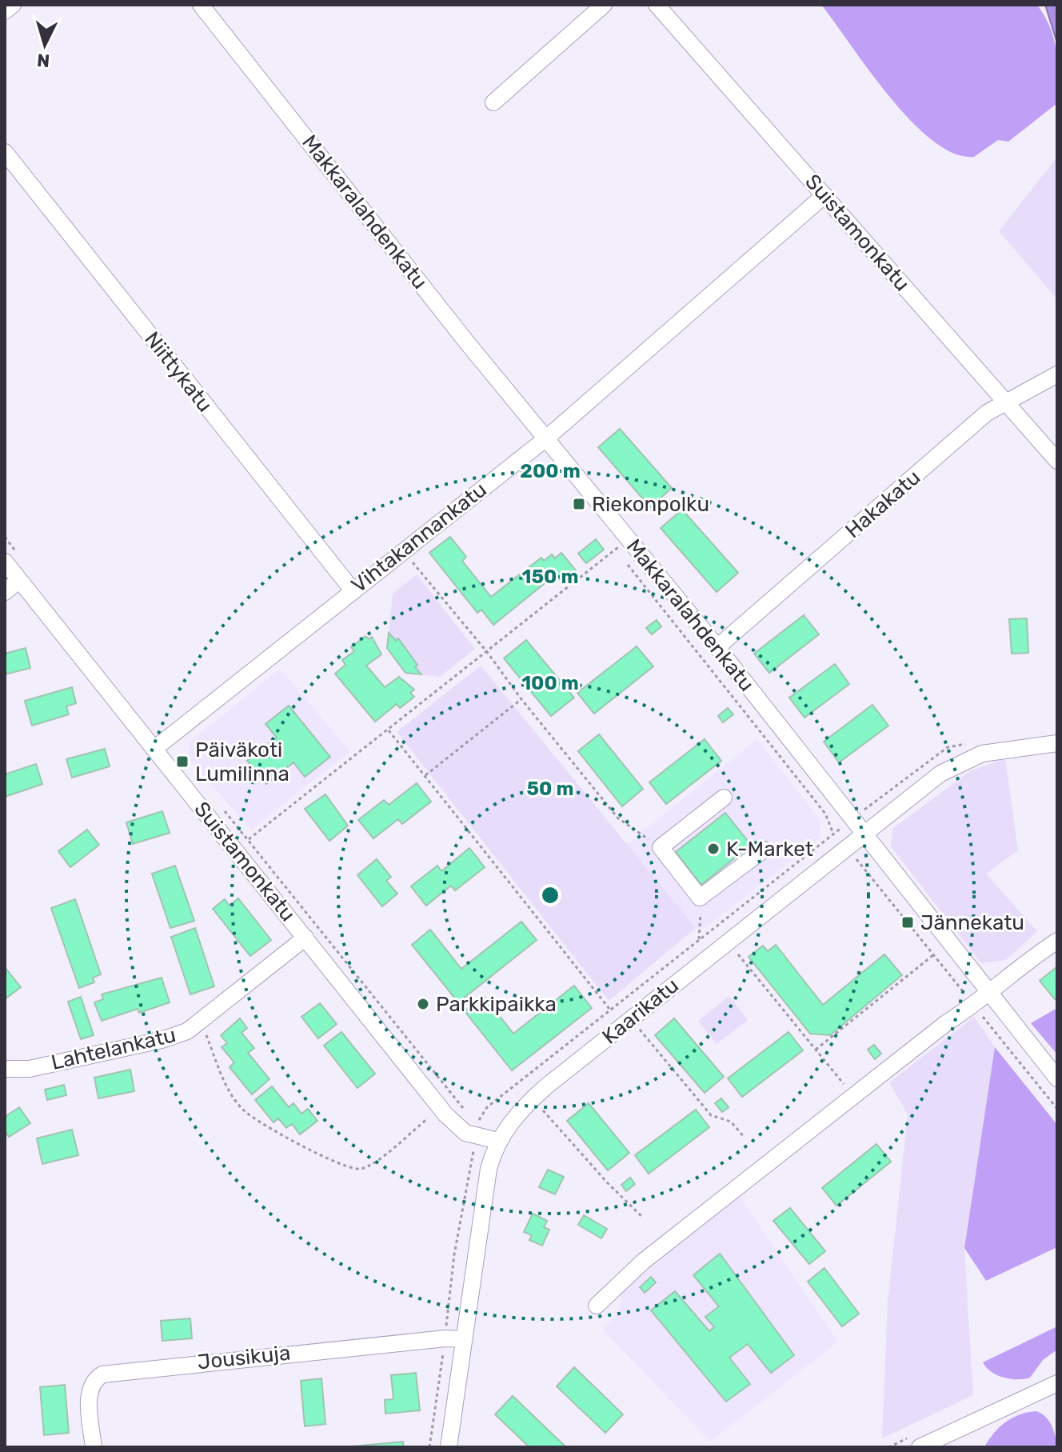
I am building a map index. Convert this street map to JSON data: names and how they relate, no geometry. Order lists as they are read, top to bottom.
{
  "streets": {
    "street": [
      "Makkaralahdenkatu",
      "Suistamonkatu",
      "Niittykatu",
      "Hakakatu",
      "Vihtakannankatu",
      "Kaarikatu",
      "Lahtelankatu",
      "Jousikuja"
    ]
  },
  "crossings": [
    ["Makkaralahdenkatu", "Hakakatu"],
    ["Makkaralahdenkatu", "Vihtakannankatu"],
    ["Makkaralahdenkatu", "Kaarikatu"],
    ["Suistamonkatu", "Hakakatu"],
    ["Suistamonkatu", "Vihtakannankatu"],
    ["Suistamonkatu", "Kaarikatu"],
    ["Suistamonkatu", "Lahtelankatu"],
    ["Niittykatu", "Vihtakannankatu"],
    ["Kaarikatu", "Jousikuja"]
  ],
  "places": {
    "transit": ["Riekonpolku", "Päiväkoti Lumilinna", "Jännekatu"],
    "other": ["K-Market", "Parkkipaikka"]
  },
  "north": "bottom",
  "rings": [
    "200 m",
    "150 m",
    "100 m",
    "50 m"
  ]
}
